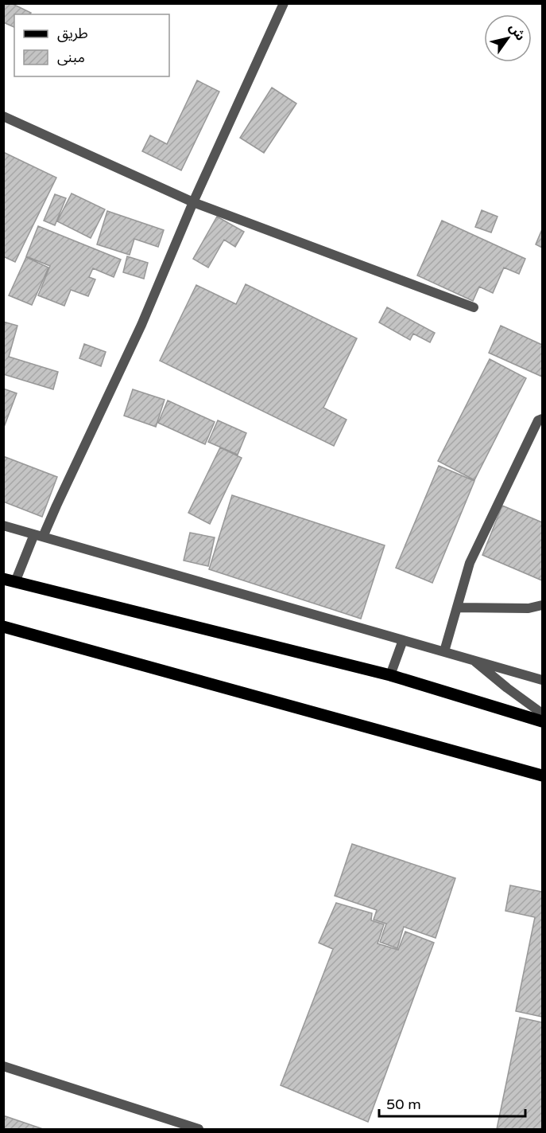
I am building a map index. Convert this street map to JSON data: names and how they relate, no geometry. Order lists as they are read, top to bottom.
{
  "legend": ["طريق", "مبنى"],
  "scale_bar": "50 m",
  "north": "top right"
}
